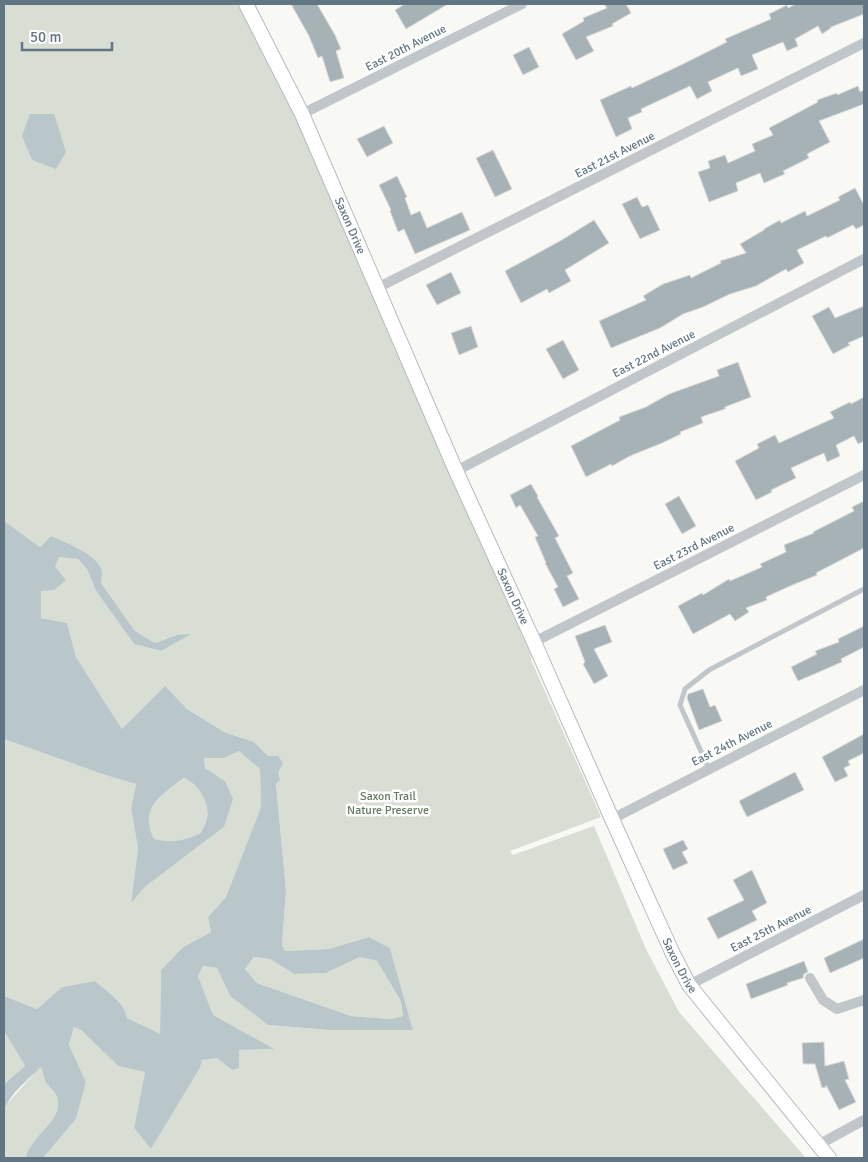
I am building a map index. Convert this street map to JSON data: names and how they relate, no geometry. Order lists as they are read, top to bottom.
{
  "streets": {
    "street": [
      "East 20th Avenue",
      "East 21st Avenue",
      "Saxon Drive",
      "East 22nd Avenue",
      "East 23rd Avenue",
      "East 24th Avenue",
      "East 25th Avenue"
    ]
  },
  "crossings": [
    ["East 20th Avenue", "Saxon Drive"],
    ["East 21st Avenue", "Saxon Drive"],
    ["Saxon Drive", "East 22nd Avenue"],
    ["Saxon Drive", "East 23rd Avenue"],
    ["Saxon Drive", "East 24th Avenue"],
    ["Saxon Drive", "East 25th Avenue"]
  ],
  "parks": ["Saxon Trail Nature Preserve"],
  "scale_bar": "50 m"
}
